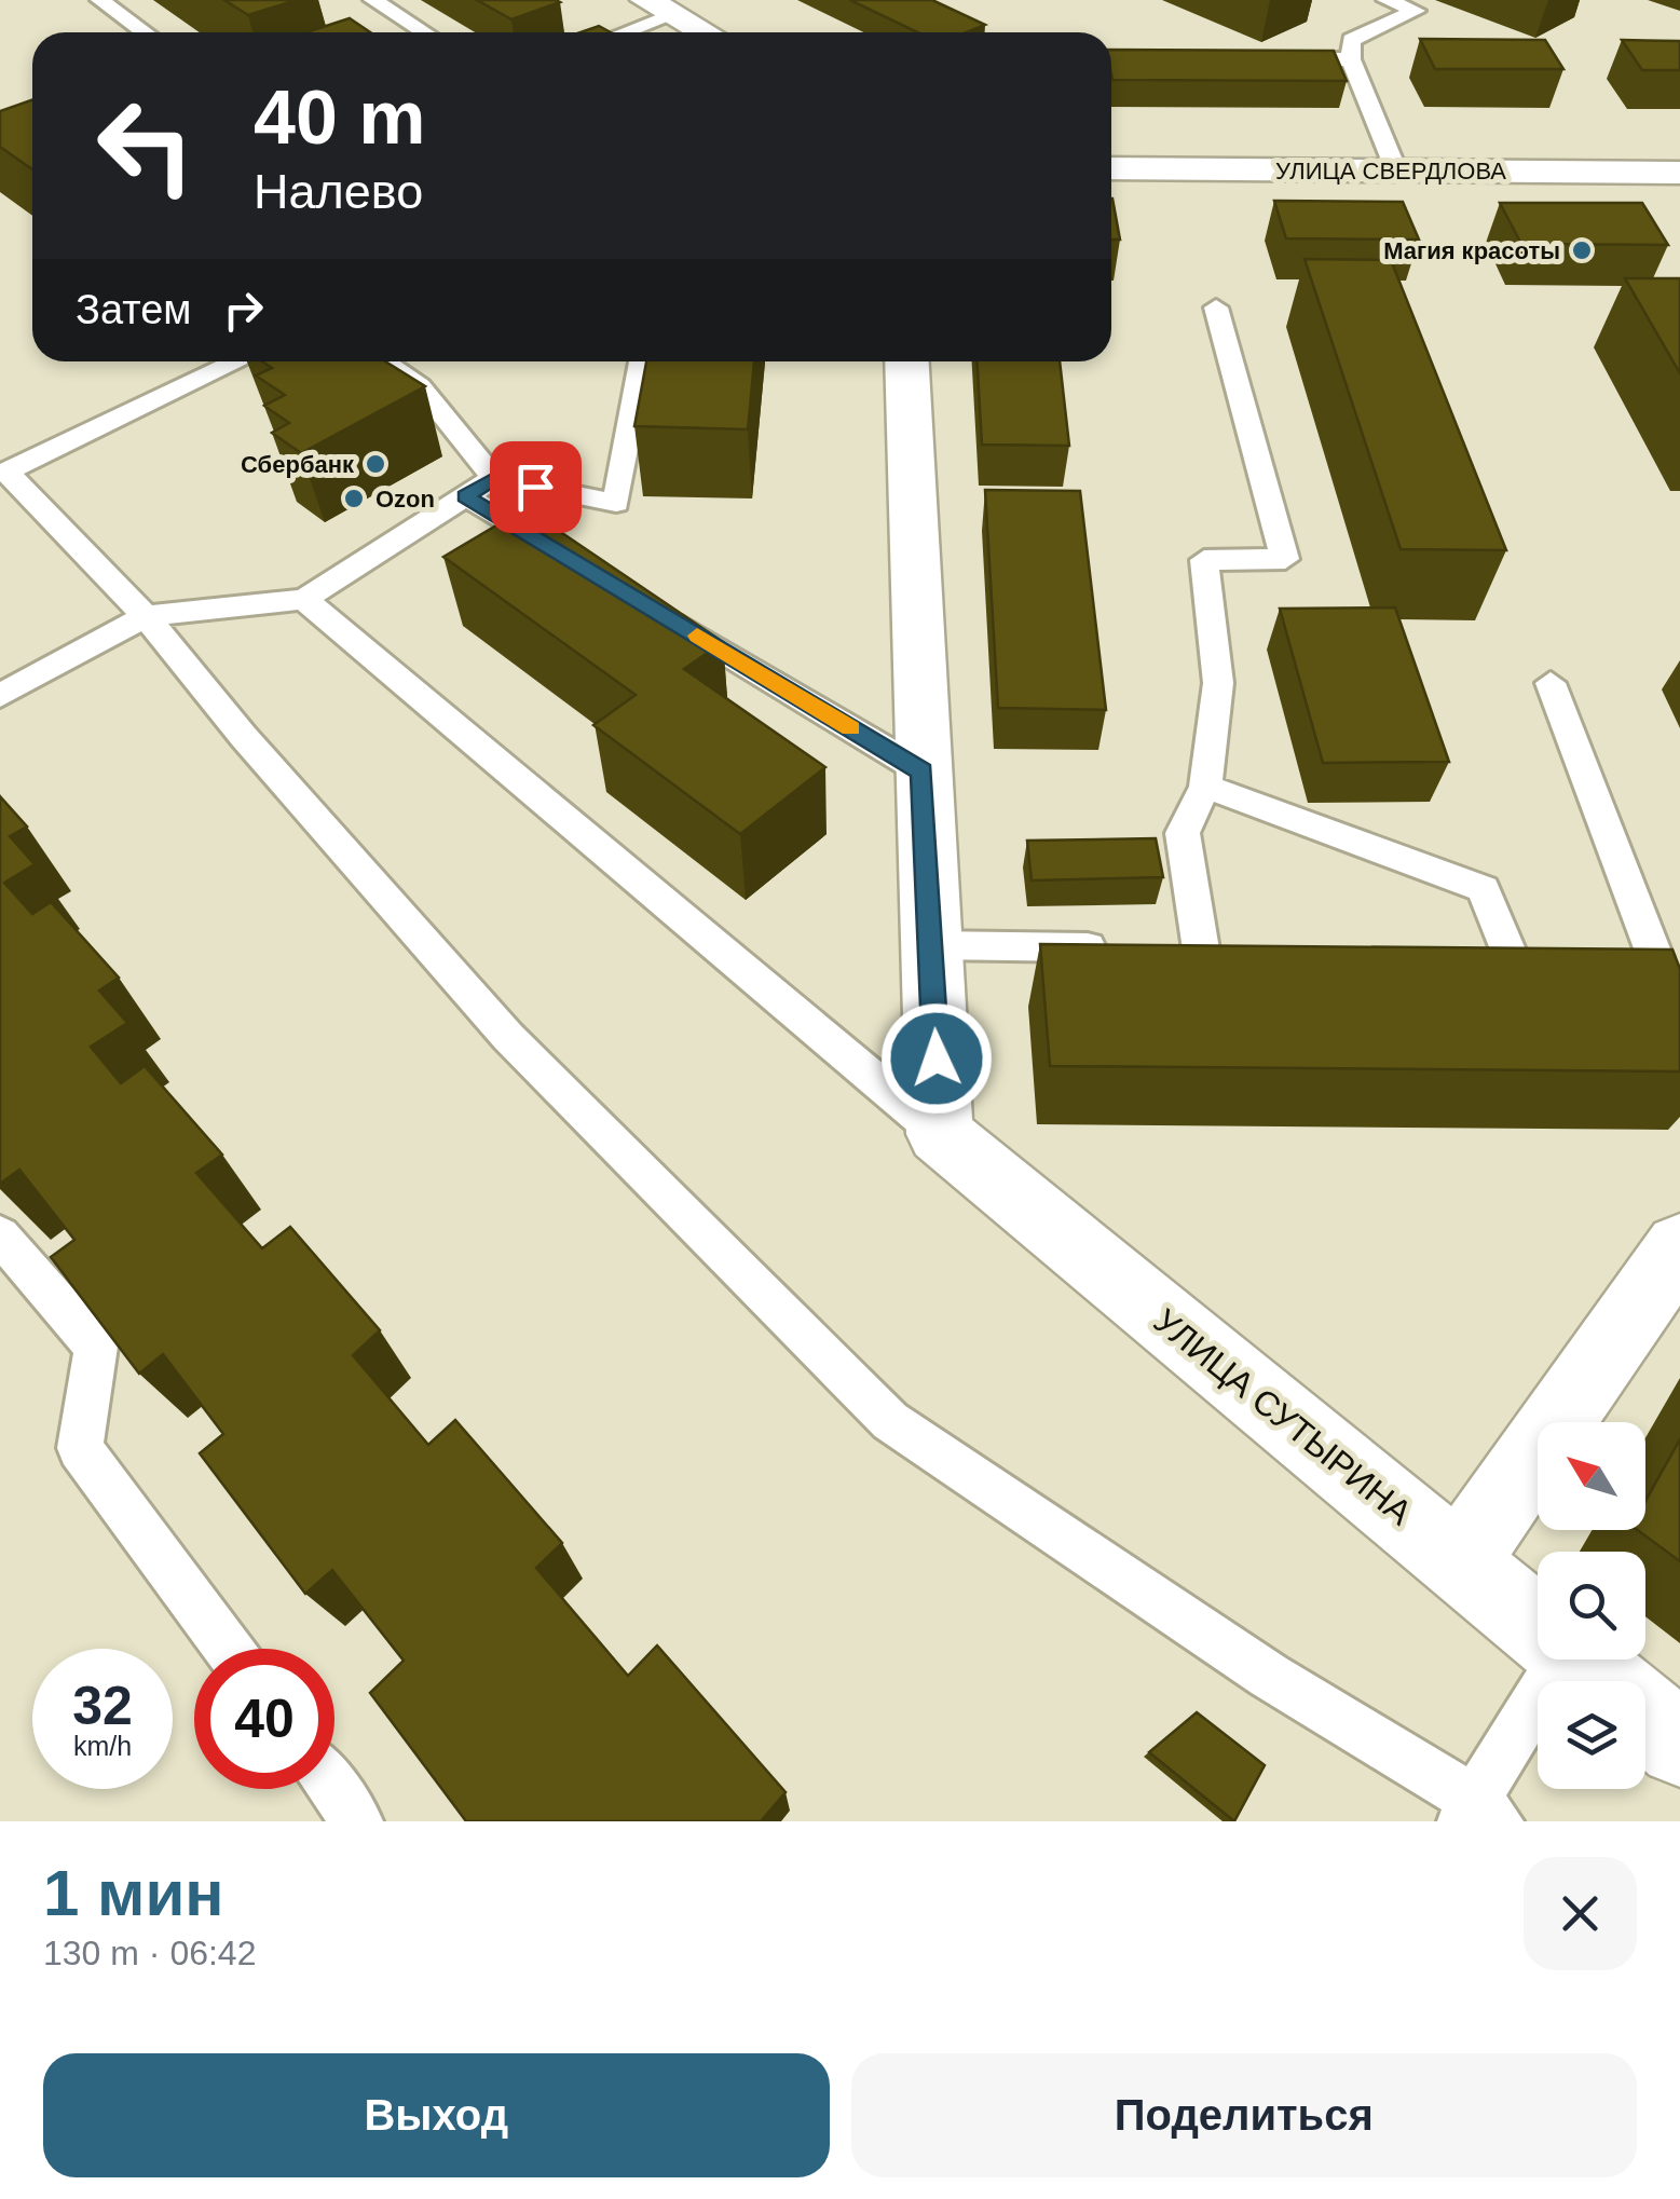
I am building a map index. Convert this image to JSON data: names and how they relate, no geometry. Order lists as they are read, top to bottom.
{
  "streets": {
    "street": ["УЛИЦА СВЕРДЛОВА", "УЛИЦА СУТЫРИНА"]
  },
  "places": ["Магия красоты", "Сбербанк", "Ozon"],
  "north": "top left",
  "page": {
    "turn": ["40 m", "Налево"],
    "then": "Затем",
    "speed": "32 km/h",
    "limit": "40",
    "heading": ["1 мин", "130 m · 06:42"],
    "buttons": ["Выход", "Поделиться"]
  }
}
